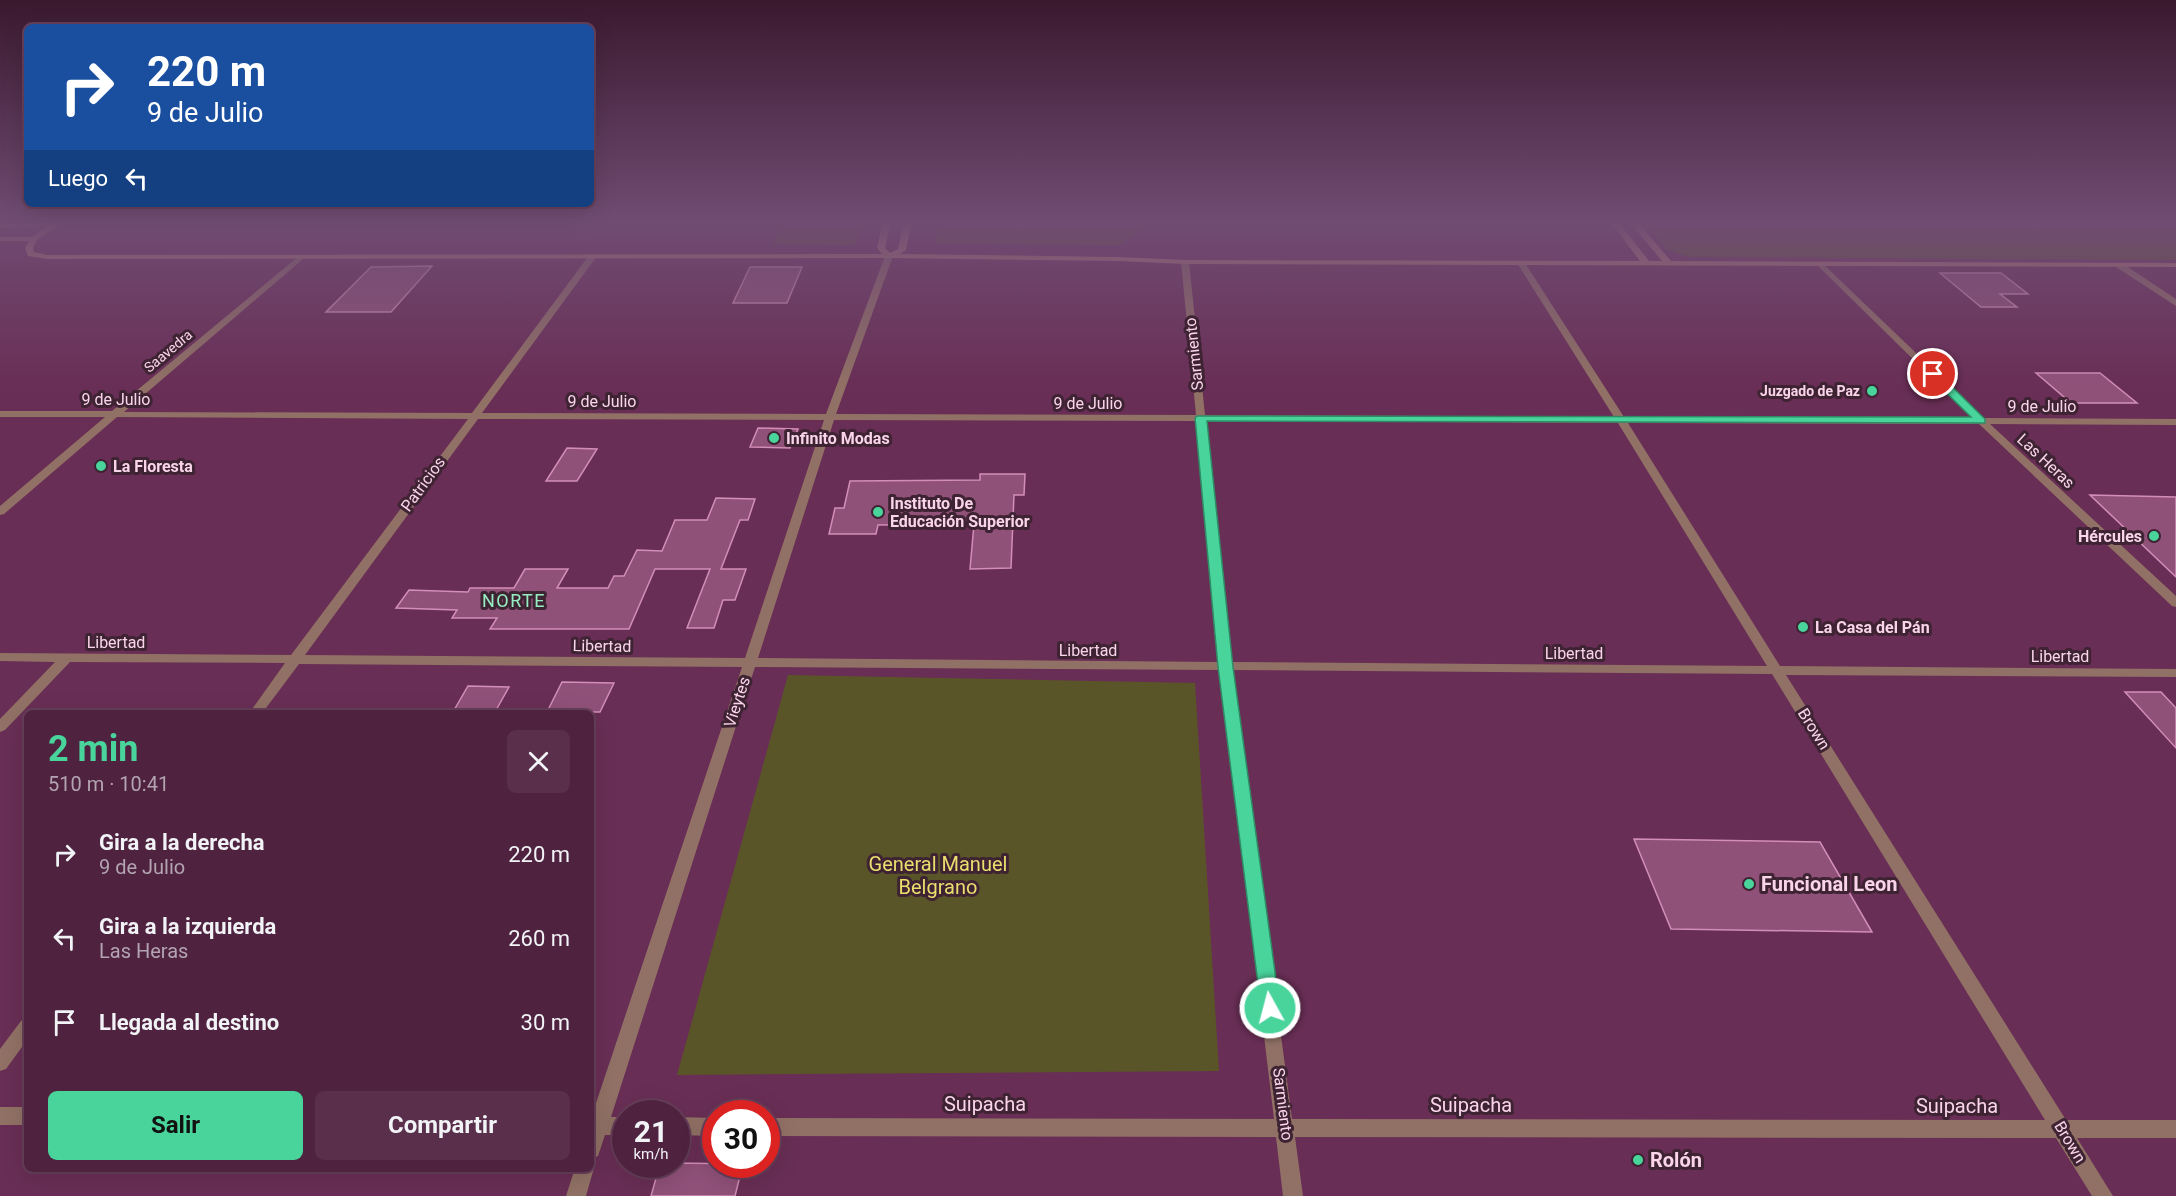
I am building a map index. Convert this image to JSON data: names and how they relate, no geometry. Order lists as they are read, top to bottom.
{
  "streets": {
    "street": [
      "Saavedra",
      "Sarmiento",
      "9 de Julio",
      "Las Heras",
      "Patricios",
      "Libertad",
      "Vieytes",
      "Brown",
      "Suipacha"
    ]
  },
  "crossings": [
    ["Saavedra", "9 de Julio"],
    ["Sarmiento", "9 de Julio"],
    ["Sarmiento", "Libertad"],
    ["Sarmiento", "Suipacha"],
    ["9 de Julio", "Las Heras"],
    ["9 de Julio", "Patricios"],
    ["9 de Julio", "Vieytes"],
    ["9 de Julio", "Brown"],
    ["Patricios", "Libertad"],
    ["Libertad", "Vieytes"],
    ["Libertad", "Brown"],
    ["Brown", "Suipacha"]
  ],
  "districts": ["NORTE"],
  "parks": ["General Manuel Belgrano"],
  "places": [
    "Juzgado de Paz",
    "Infinito Modas",
    "La Floresta",
    "Instituto De Educación Superior",
    "Hércules",
    "La Casa del Pán",
    "Funcional Leon",
    "Rolón"
  ],
  "page": {
    "turn": ["220 m", "9 de Julio"],
    "then": "Luego",
    "heading": ["2 min", "510 m · 10:41"],
    "list": [
      {
        "name": "Gira a la derecha",
        "note": "9 de Julio",
        "value": "220 m"
      },
      {
        "name": "Gira a la izquierda",
        "note": "Las Heras",
        "value": "260 m"
      },
      {
        "name": "Llegada al destino",
        "value": "30 m"
      }
    ],
    "buttons": ["Salir", "Compartir"],
    "speed": "21 km/h",
    "limit": "30"
  }
}
